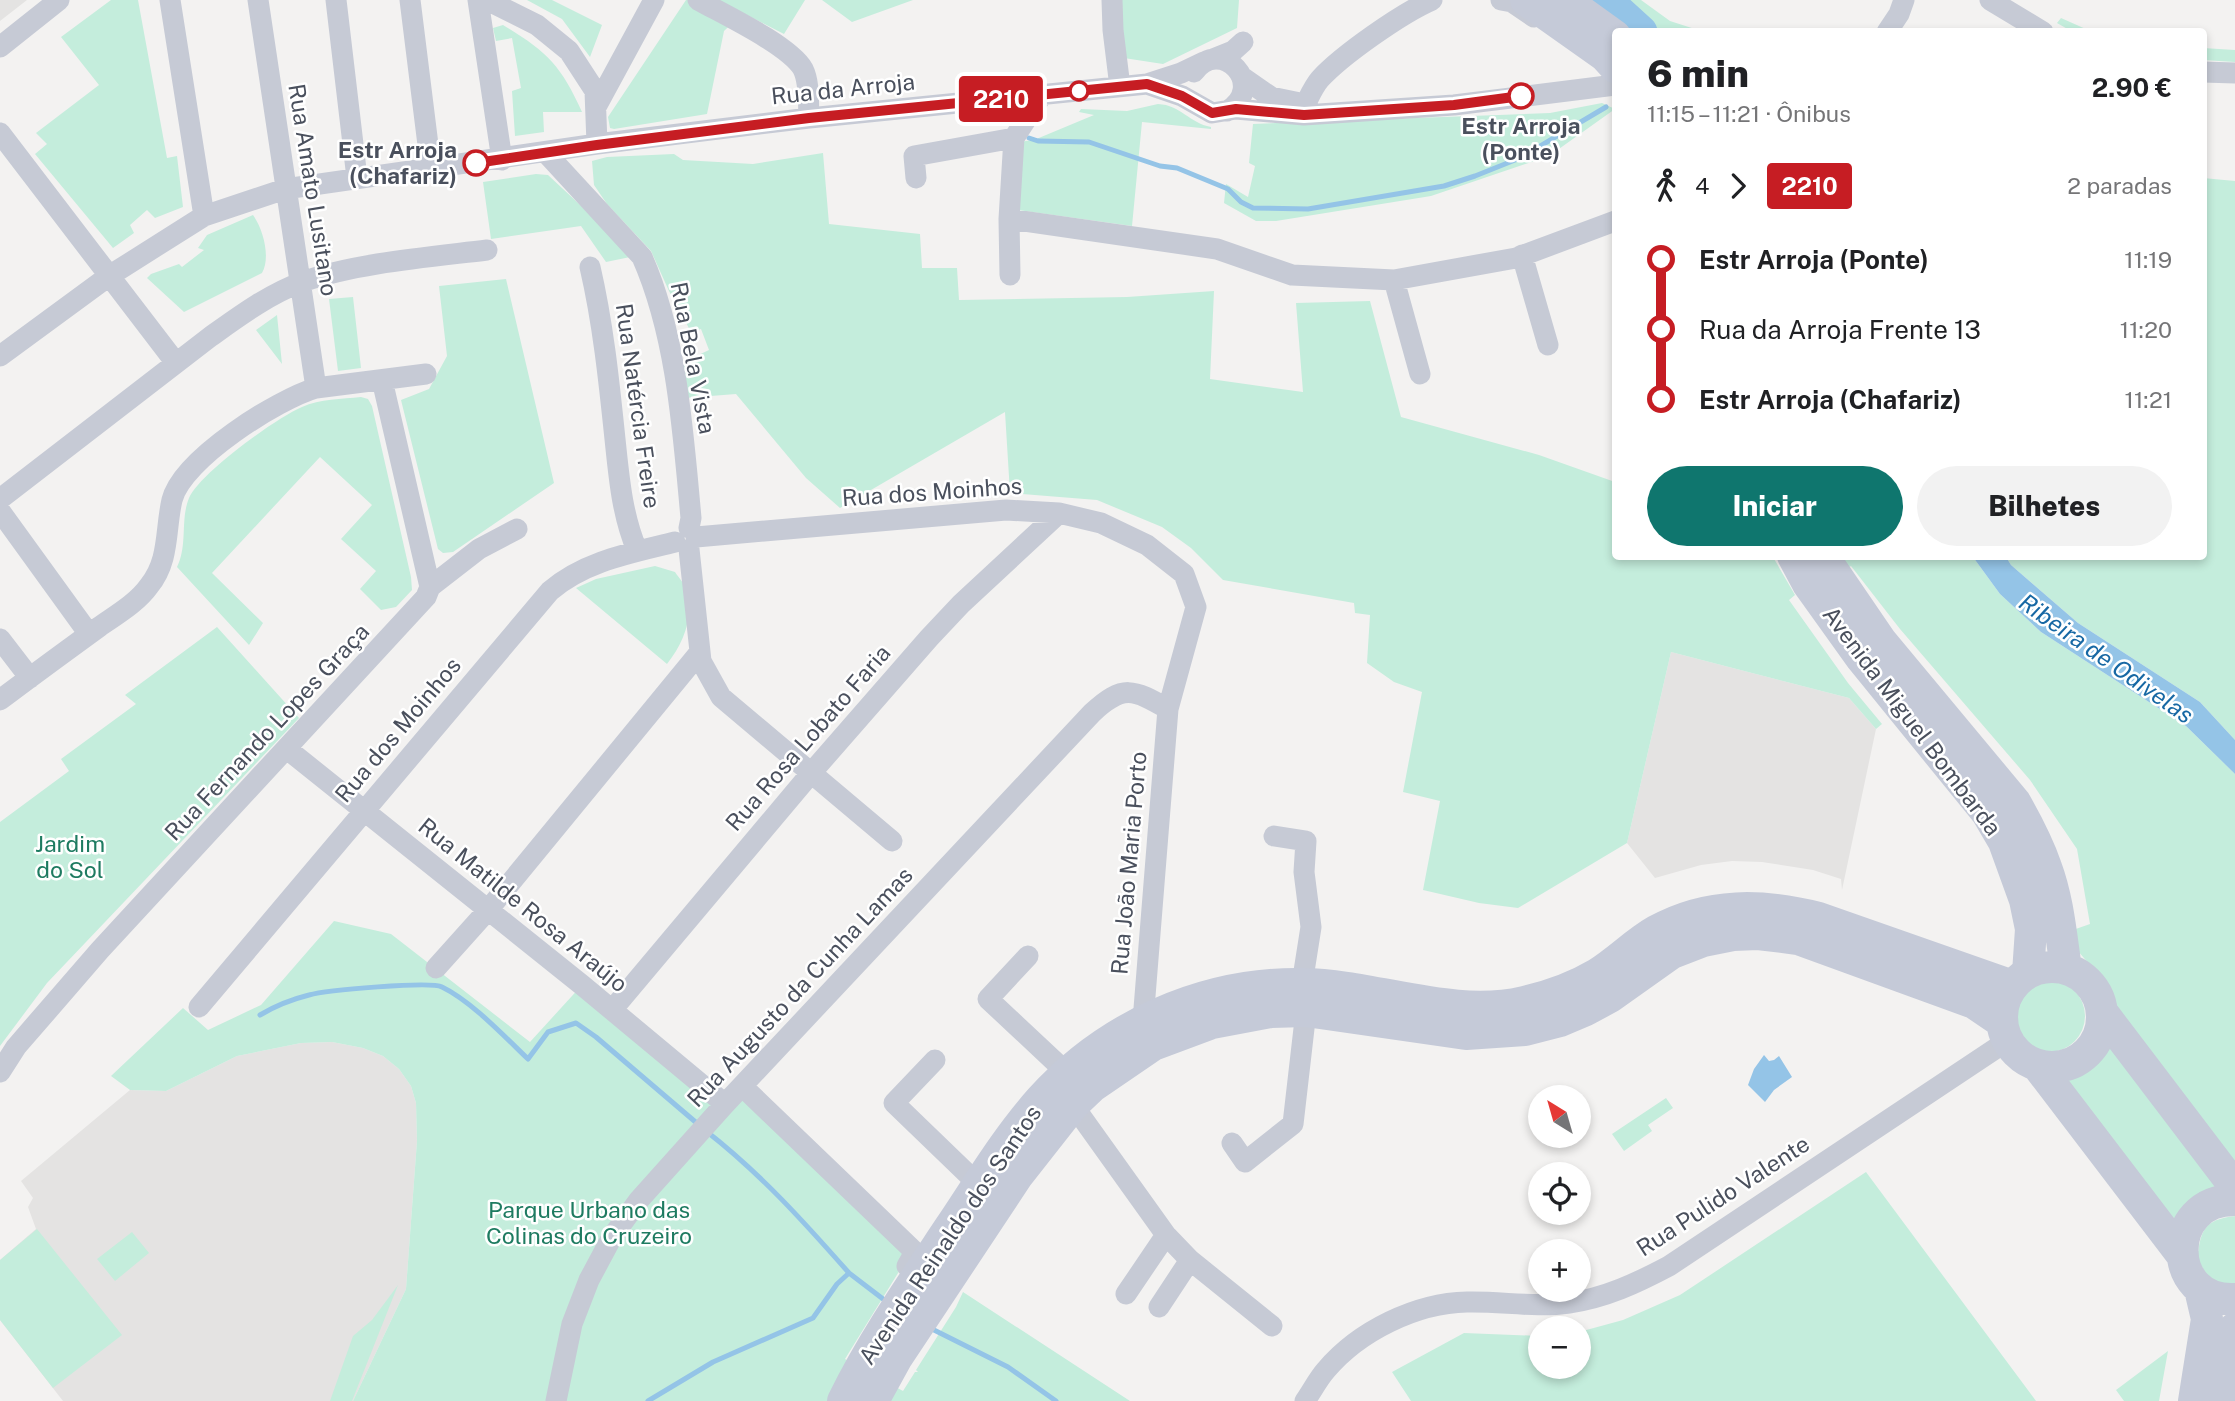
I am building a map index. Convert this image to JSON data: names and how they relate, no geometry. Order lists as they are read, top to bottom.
{
  "streets": {
    "main road": ["Avenida Miguel Bombarda", "Avenida Reinaldo dos Santos"],
    "street": [
      "Rua da Arroja",
      "Rua Amato Lusitano",
      "Rua Bela Vista",
      "Rua Natércia Freire",
      "Rua dos Moinhos",
      "Rua Fernando Lopes Graça",
      "Rua Rosa Lobato Faria",
      "Rua João Maria Porto",
      "Rua Matilde Rosa Araújo",
      "Rua Augusto da Cunha Lamas",
      "Rua Pulido Valente"
    ]
  },
  "crossings": [
    ["Rua da Arroja", "Rua Amato Lusitano"],
    ["Rua da Arroja", "Rua Bela Vista"],
    ["Rua Bela Vista", "Rua dos Moinhos"],
    ["Rua Bela Vista", "Rua Rosa Lobato Faria"],
    ["Rua Natércia Freire", "Rua dos Moinhos"],
    ["Rua dos Moinhos", "Rua Rosa Lobato Faria"],
    ["Rua dos Moinhos", "Rua João Maria Porto"],
    ["Rua dos Moinhos", "Rua Matilde Rosa Araújo"],
    ["Rua dos Moinhos", "Rua Augusto da Cunha Lamas"],
    ["Avenida Miguel Bombarda", "Rua Pulido Valente"],
    ["Avenida Miguel Bombarda", "Avenida Reinaldo dos Santos"],
    ["Rua Fernando Lopes Graça", "Rua Matilde Rosa Araújo"],
    ["Rua Rosa Lobato Faria", "Rua Matilde Rosa Araújo"],
    ["Rua João Maria Porto", "Rua Augusto da Cunha Lamas"],
    ["Rua João Maria Porto", "Avenida Reinaldo dos Santos"],
    ["Rua Matilde Rosa Araújo", "Rua Augusto da Cunha Lamas"],
    ["Rua Pulido Valente", "Avenida Reinaldo dos Santos"]
  ],
  "water": ["Ribeira de Odivelas"],
  "parks": ["Jardim do Sol", "Parque Urbano das Colinas do Cruzeiro"],
  "places": ["Estr Arroja (Ponte)", "Estr Arroja (Chafariz)"],
  "lines": ["bus line 2210"],
  "north": "top left",
  "page": {
    "on_map": "2210",
    "heading": ["6 min", "11:15 – 11:21 · Ônibus", "2.90 €"],
    "legs": ["4", "2210", "2 paradas"],
    "list": [
      {
        "name": "Estr Arroja (Ponte)",
        "value": "11:19"
      },
      {
        "name": "Rua da Arroja Frente 13",
        "value": "11:20"
      },
      {
        "name": "Estr Arroja (Chafariz)",
        "value": "11:21"
      }
    ],
    "buttons": ["Iniciar", "Bilhetes"],
    "map_buttons": ["+", "−"]
  }
}
